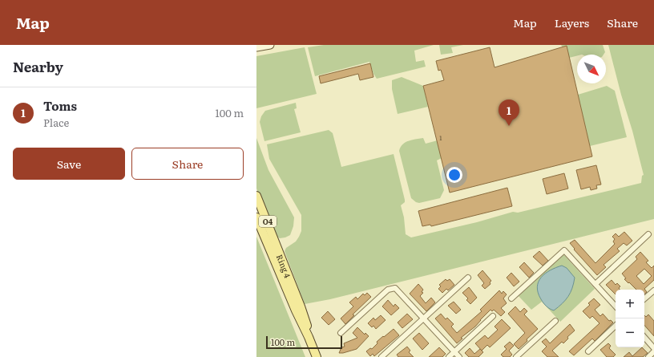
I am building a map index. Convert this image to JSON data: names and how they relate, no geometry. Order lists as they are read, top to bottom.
{
  "streets": {
    "main road": ["O4", "Ring 4"]
  },
  "house_numbers": ["1"],
  "scale_bar": "100 m",
  "north": "bottom right",
  "page": {
    "header": "Map",
    "nav": ["Map", "Layers", "Share"],
    "heading": "Nearby",
    "list": [
      {
        "mark": "1",
        "name": "Toms",
        "note": "Place",
        "value": "100 m"
      }
    ],
    "pins": "1",
    "buttons": ["Save", "Share"],
    "map_buttons": ["+", "−"],
    "scale": "100 m"
  }
}
